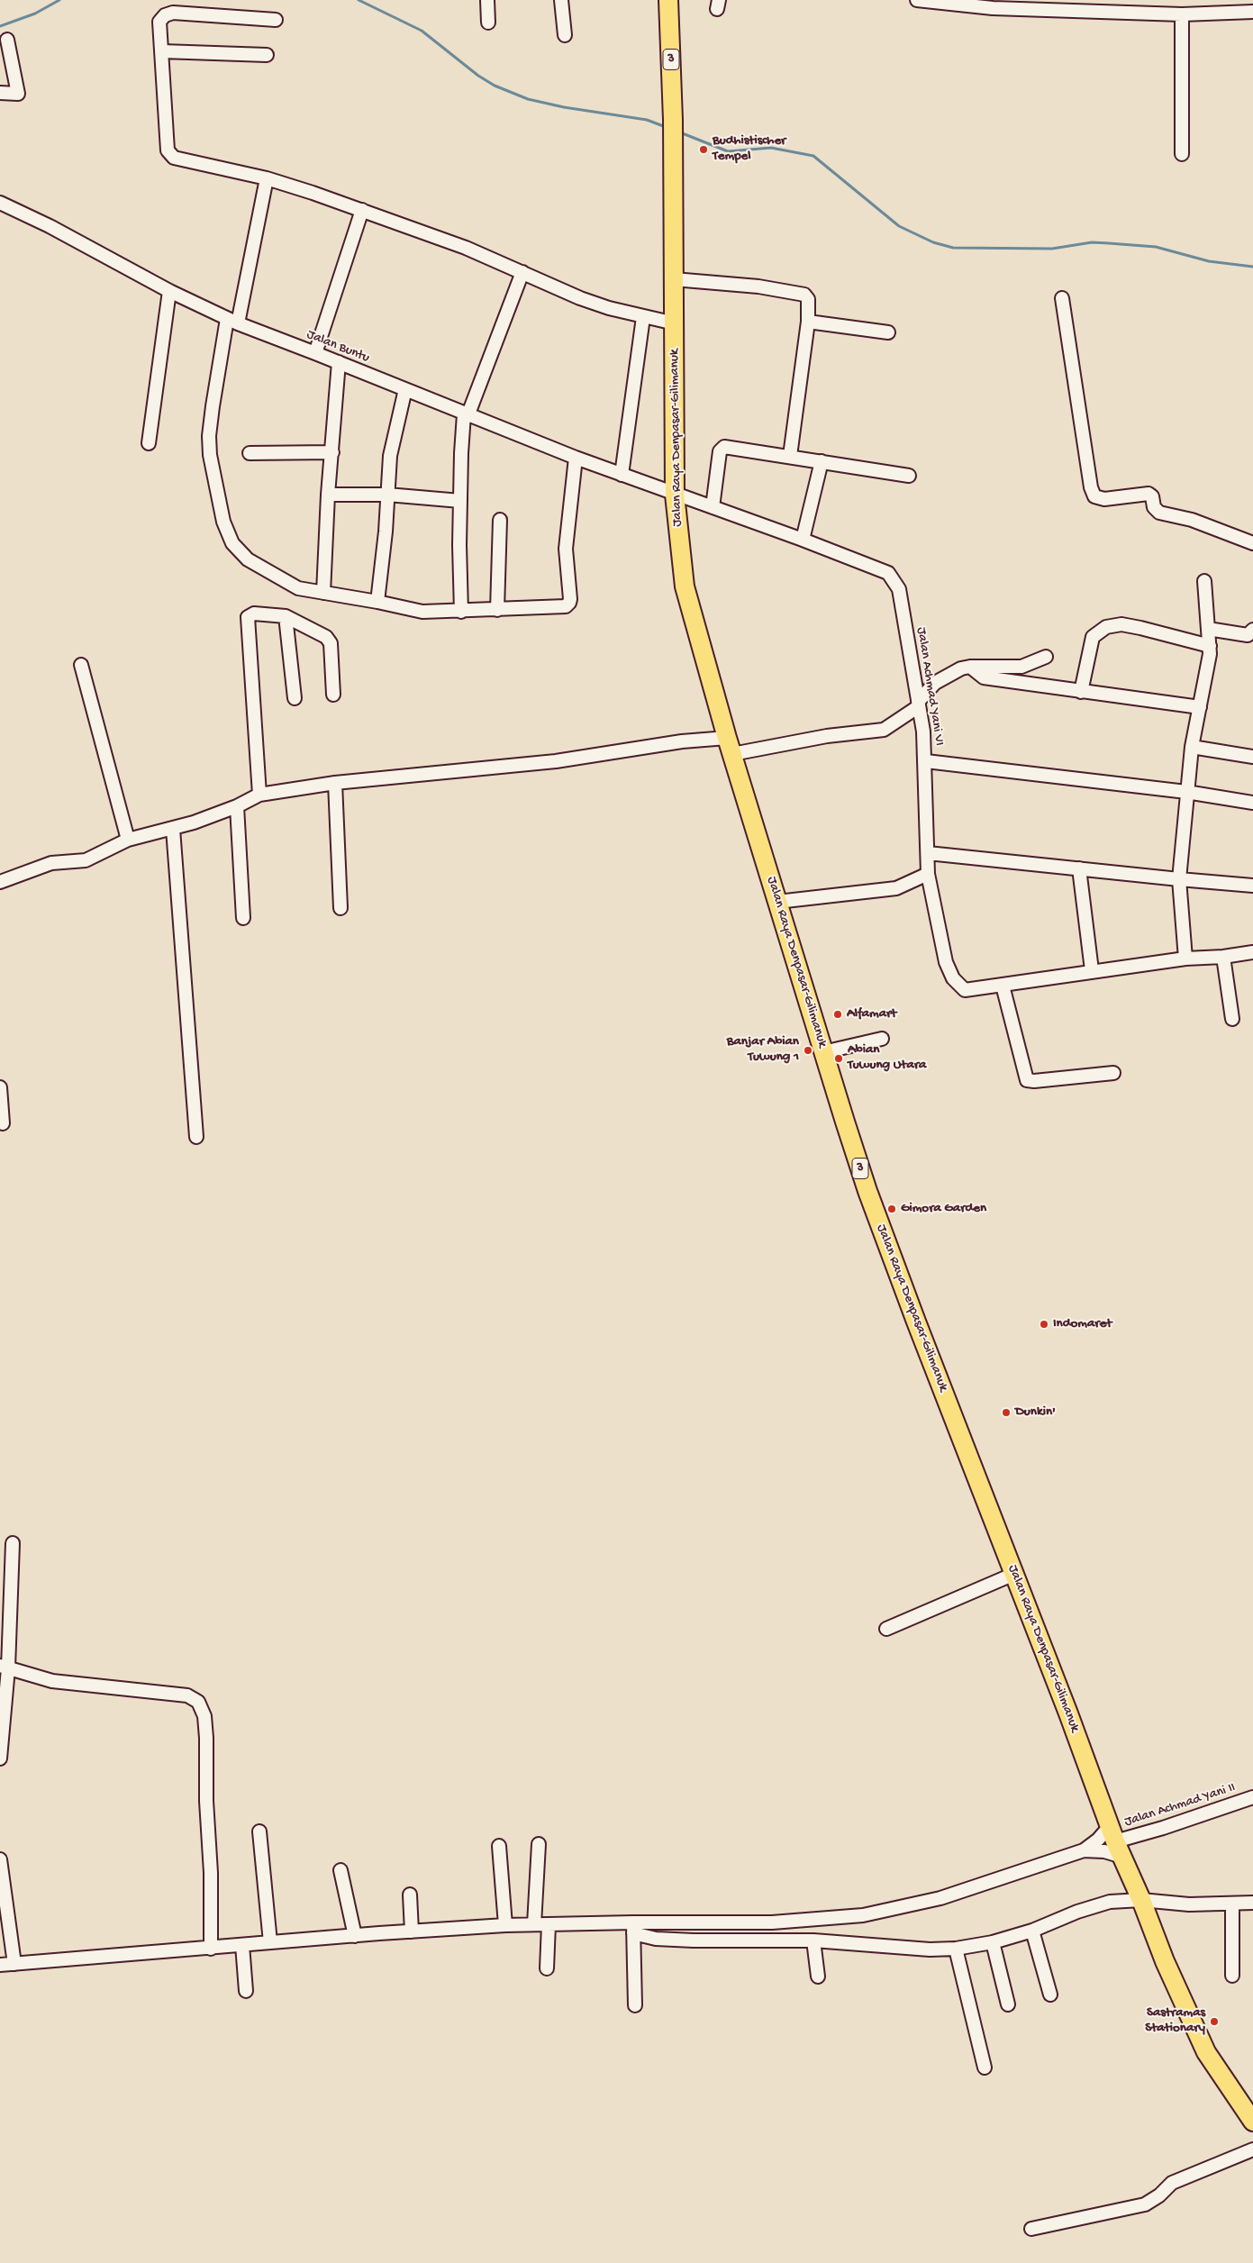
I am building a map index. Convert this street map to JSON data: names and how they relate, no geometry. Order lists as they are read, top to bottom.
{
  "streets": {
    "highway": ["3", "Jalan Raya Denpasar-Gilimanuk"],
    "street": ["Jalan Buntu", "Jalan Achmad Yani VI", "Jalan Achmad Yani II"]
  },
  "crossings": [
    ["Jalan Buntu", "Jalan Raya Denpasar-Gilimanuk"],
    ["Jalan Buntu", "Jalan Achmad Yani VI"],
    ["Jalan Raya Denpasar-Gilimanuk", "Jalan Achmad Yani VI"],
    ["Jalan Raya Denpasar-Gilimanuk", "Jalan Achmad Yani II"]
  ],
  "places": [
    "Budhistischer Tempel",
    "Alfamart",
    "Banjar Abian Tuwung 1",
    "Abian Tuwung Utara",
    "Gimora Garden",
    "Indomaret",
    "Dunkin'",
    "Sastramas Stationary"
  ]
}
